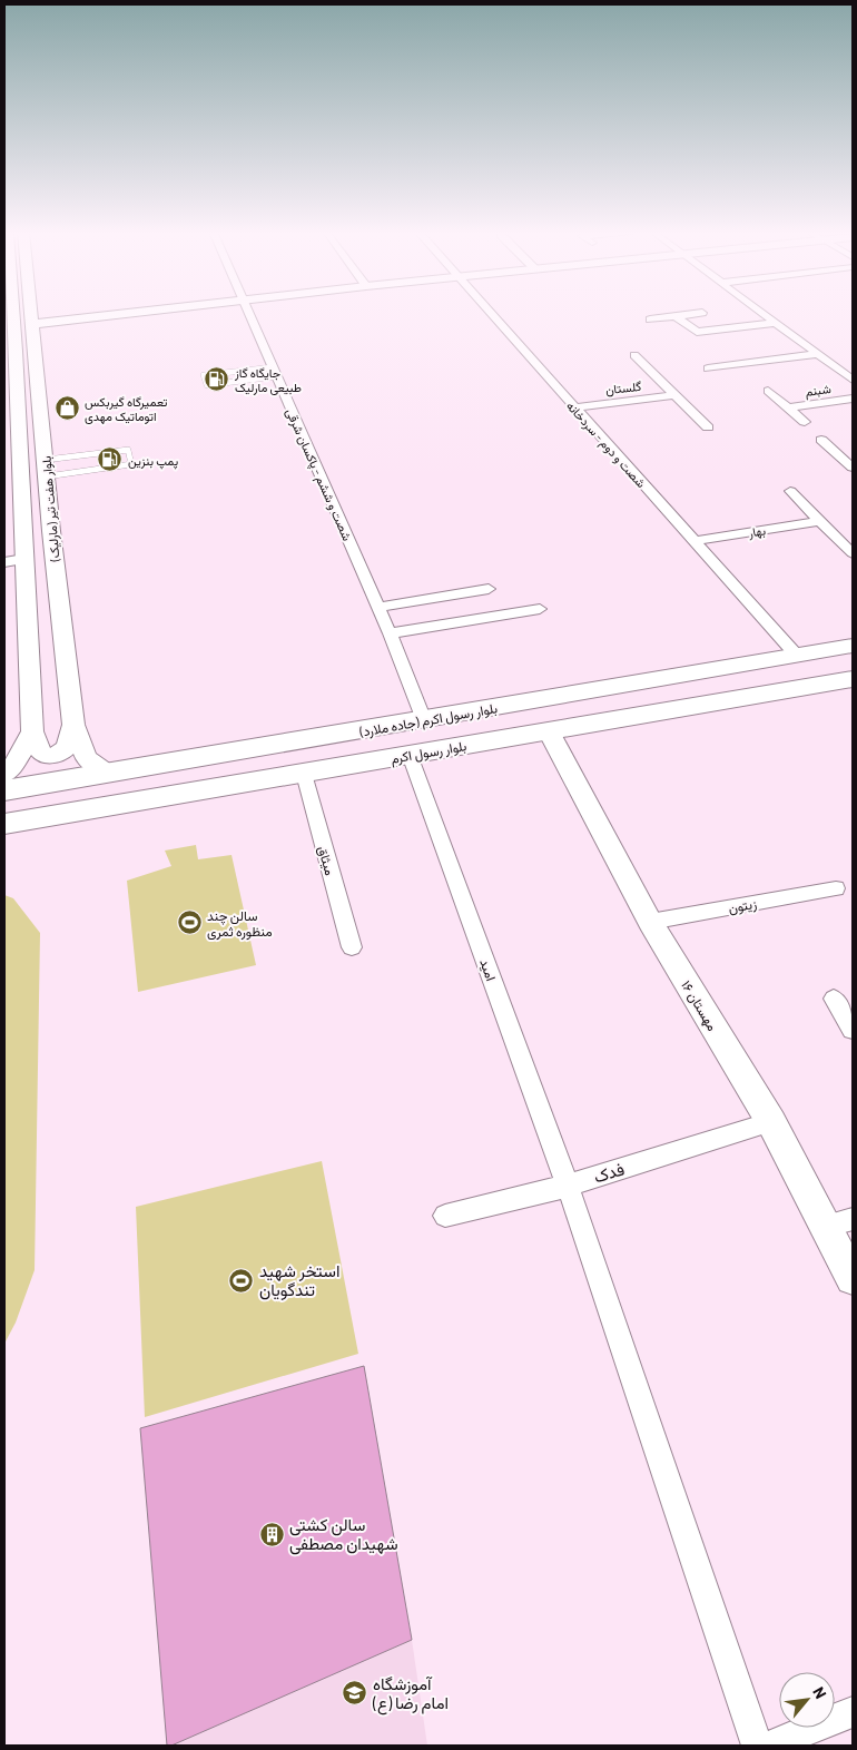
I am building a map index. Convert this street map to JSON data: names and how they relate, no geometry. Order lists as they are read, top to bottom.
{
  "streets": {
    "main road": [
      "بلوار هفت تیر (مارلیک)",
      "بلوار رسول اکرم (جاده ملارد)",
      "بلوار رسول اکرم",
      "مهستان ۱۶"
    ],
    "street": [
      "گلستان",
      "شبنم",
      "شصت و دوم - سردخانه",
      "شصت و ششم - پاکسان شرقی",
      "بهار",
      "میثاق",
      "زیتون",
      "امید",
      "فدک"
    ]
  },
  "crossings": [
    ["گلستان", "شصت و دوم - سردخانه"],
    ["شصت و دوم - سردخانه", "بهار"],
    ["شصت و دوم - سردخانه", "بلوار رسول اکرم (جاده ملارد)"],
    ["شصت و ششم - پاکسان شرقی", "بلوار رسول اکرم (جاده ملارد)"],
    ["بلوار هفت تیر (مارلیک)", "بلوار رسول اکرم (جاده ملارد)"],
    ["بلوار رسول اکرم", "میثاق"],
    ["بلوار رسول اکرم", "امید"],
    ["بلوار رسول اکرم", "مهستان ۱۶"],
    ["زیتون", "مهستان ۱۶"],
    ["امید", "فدک"],
    ["مهستان ۱۶", "فدک"]
  ],
  "places": {
    "fuel station": ["جایگاه گاز طبیعی مارلیک", "پمپ بنزین"],
    "shop": ["تعمیرگاه گیربکس اتوماتیک مهدی"],
    "sports": ["سالن چند منظوره ثمری", "استخر شهید تندگویان"],
    "building": ["سالن کشتی شهیدان مصطفی"],
    "school or university": ["آموزشگاه امام رضا (ع)"]
  },
  "north": "top right"
}
